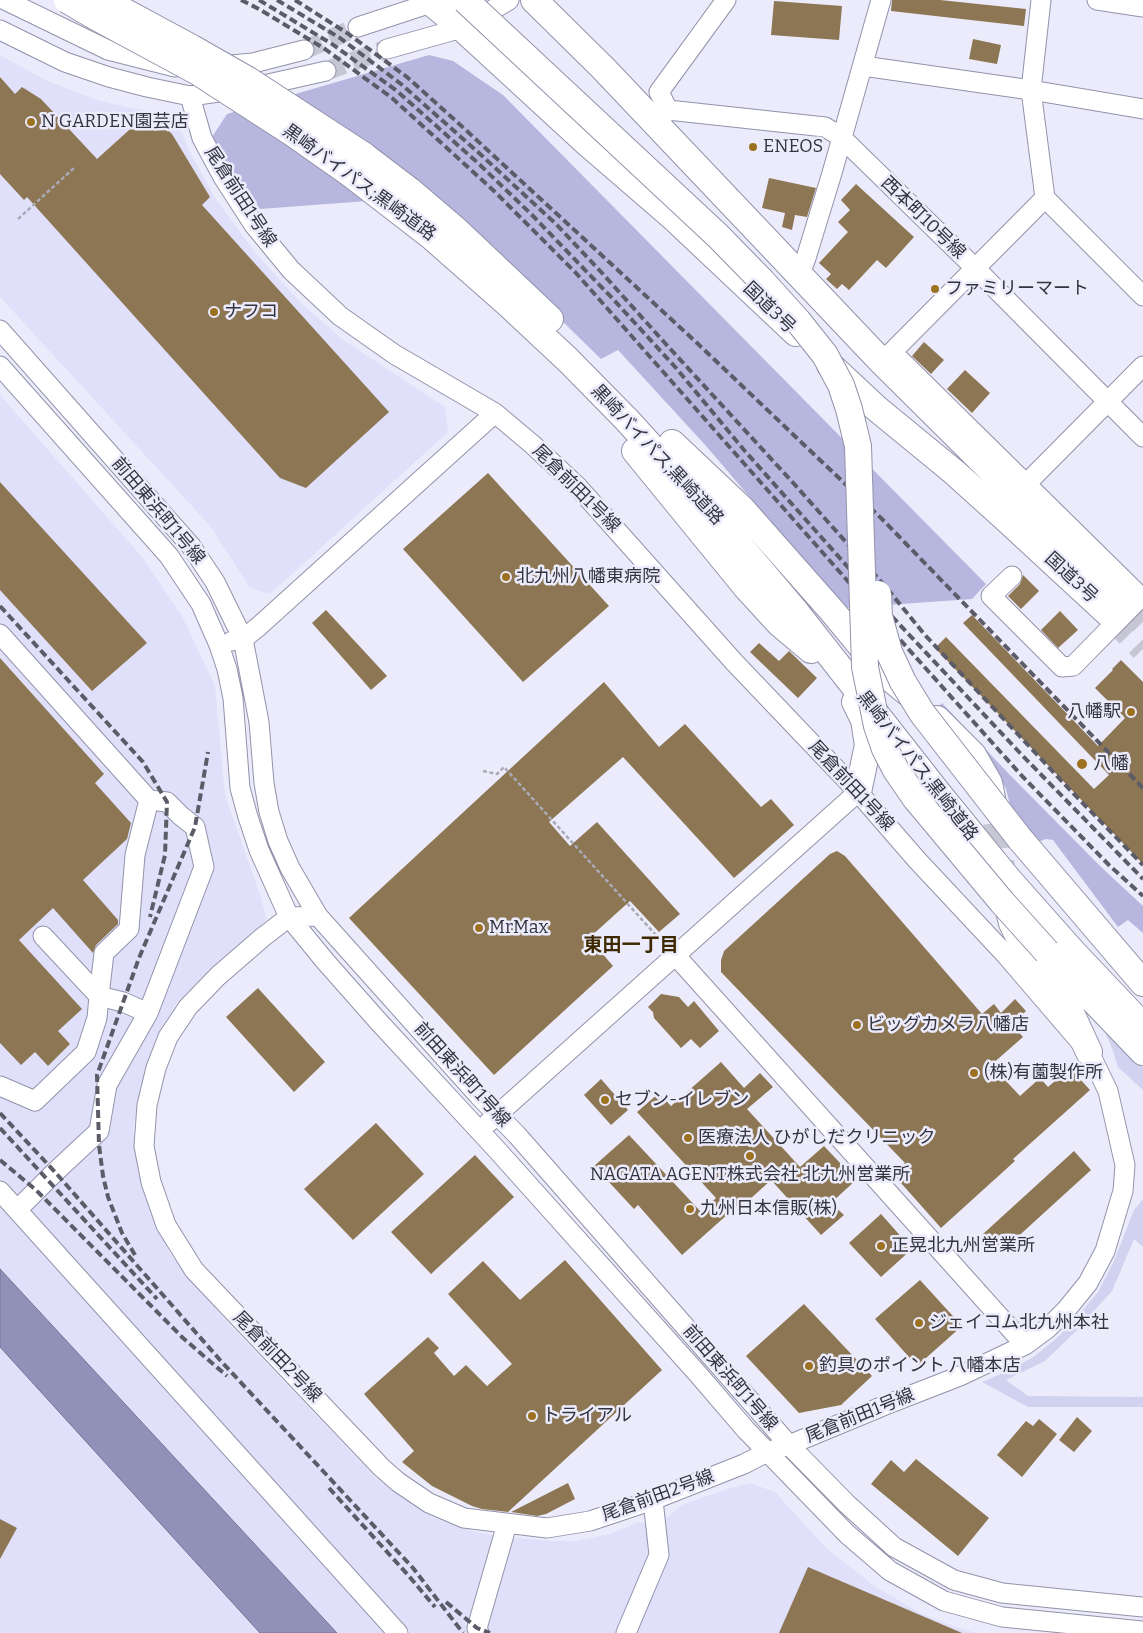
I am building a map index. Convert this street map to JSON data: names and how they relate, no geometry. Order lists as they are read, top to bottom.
{
  "streets": {
    "highway": ["黒崎バイパス;黒崎道路", "国道3号"],
    "street": [
      "尾倉前田1号線",
      "西本町10号線",
      "前田東浜町1号線",
      "尾倉前田2号線"
    ]
  },
  "crossings": [
    ["尾倉前田1号線", "前田東浜町1号線"],
    ["尾倉前田1号線", "尾倉前田2号線"],
    ["西本町10号線", "国道3号"],
    ["前田東浜町1号線", "尾倉前田2号線"]
  ],
  "districts": ["東田一丁目"],
  "places": [
    "N GARDEN園芸店",
    "ENEOS",
    "ファミリーマート",
    "ナフコ",
    "北九州八幡東病院",
    "八幡駅",
    "八幡",
    "MrMax",
    "ビッグカメラ八幡店",
    "(株)有薗製作所",
    "セブン-イレブン",
    "医療法人 ひがしだクリニック",
    "NAGATA AGENT株式会社 北九州営業所",
    "九州日本信販(株)",
    "正晃北九州営業所",
    "ジェイコム北九州本社",
    "釣具のポイント 八幡本店",
    "トライアル"
  ]
}
